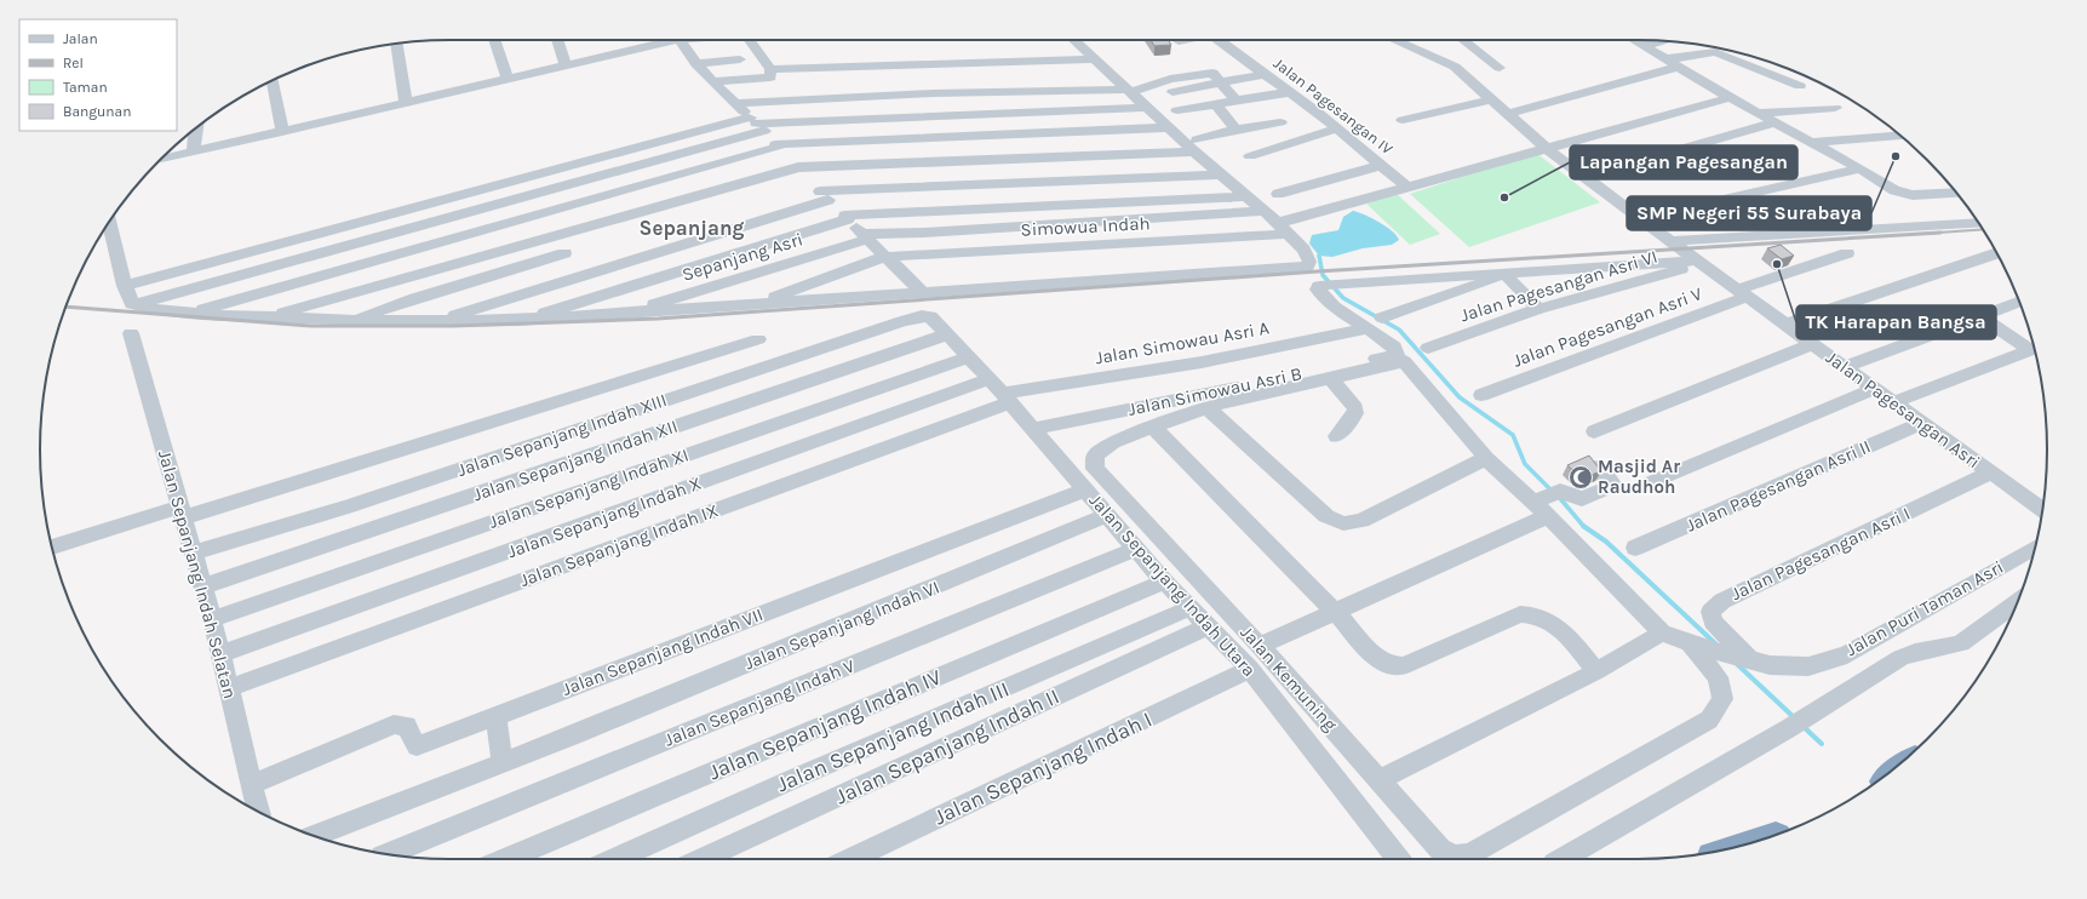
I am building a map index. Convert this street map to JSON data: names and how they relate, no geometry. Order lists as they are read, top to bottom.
{
  "streets": {
    "street": [
      "Jalan Pagesangan IV",
      "Simowua Indah",
      "Sepanjang Asri",
      "Jalan Pagesangan Asri VI",
      "Jalan Pagesangan Asri V",
      "Jalan Simowau Asri A",
      "Jalan Simowau Asri B",
      "Jalan Pagesangan Asri",
      "Jalan Sepanjang Indah XIII",
      "Jalan Sepanjang Indah XII",
      "Jalan Pagesangan Asri II",
      "Jalan Sepanjang Indah XI",
      "Jalan Sepanjang Indah X",
      "Jalan Sepanjang Indah IX",
      "Jalan Pagesangan Asri I",
      "Jalan Sepanjang Indah Selatan",
      "Jalan Sepanjang Indah Utara",
      "Jalan Puri Taman Asri",
      "Jalan Sepanjang Indah VI",
      "Jalan Sepanjang Indah VII",
      "Jalan Kemuning",
      "Jalan Sepanjang Indah V",
      "Jalan Sepanjang Indah IV",
      "Jalan Sepanjang Indah III",
      "Jalan Sepanjang Indah II",
      "Jalan Sepanjang Indah I"
    ]
  },
  "crossings": [
    ["Jalan Pagesangan IV", "Simowua Indah"],
    ["Simowua Indah", "Jalan Pagesangan Asri"],
    ["Jalan Pagesangan Asri VI", "Jalan Pagesangan Asri"],
    ["Jalan Pagesangan Asri V", "Jalan Pagesangan Asri"],
    ["Jalan Simowau Asri A", "Jalan Sepanjang Indah IX"],
    ["Jalan Simowau Asri A", "Jalan Sepanjang Indah Utara"],
    ["Jalan Simowau Asri B", "Jalan Sepanjang Indah Utara"],
    ["Jalan Simowau Asri B", "Jalan Kemuning"],
    ["Jalan Pagesangan Asri", "Jalan Pagesangan Asri II"],
    ["Jalan Pagesangan Asri", "Jalan Pagesangan Asri I"],
    ["Jalan Sepanjang Indah XIII", "Jalan Sepanjang Indah Selatan"],
    ["Jalan Sepanjang Indah XIII", "Jalan Sepanjang Indah Utara"],
    ["Jalan Sepanjang Indah XII", "Jalan Sepanjang Indah Selatan"],
    ["Jalan Sepanjang Indah XII", "Jalan Sepanjang Indah Utara"],
    ["Jalan Sepanjang Indah XI", "Jalan Sepanjang Indah Selatan"],
    ["Jalan Sepanjang Indah XI", "Jalan Sepanjang Indah Utara"],
    ["Jalan Sepanjang Indah X", "Jalan Sepanjang Indah Selatan"],
    ["Jalan Sepanjang Indah X", "Jalan Sepanjang Indah Utara"],
    ["Jalan Sepanjang Indah IX", "Jalan Sepanjang Indah Selatan"],
    ["Jalan Sepanjang Indah IX", "Jalan Sepanjang Indah Utara"],
    ["Jalan Pagesangan Asri I", "Jalan Puri Taman Asri"],
    ["Jalan Sepanjang Indah Selatan", "Jalan Sepanjang Indah VII"],
    ["Jalan Sepanjang Indah Utara", "Jalan Sepanjang Indah VI"],
    ["Jalan Sepanjang Indah Utara", "Jalan Sepanjang Indah VII"],
    ["Jalan Sepanjang Indah Utara", "Jalan Sepanjang Indah V"],
    ["Jalan Sepanjang Indah Utara", "Jalan Sepanjang Indah IV"],
    ["Jalan Sepanjang Indah Utara", "Jalan Sepanjang Indah III"],
    ["Jalan Sepanjang Indah Utara", "Jalan Sepanjang Indah II"],
    ["Jalan Sepanjang Indah Utara", "Jalan Sepanjang Indah I"],
    ["Jalan Puri Taman Asri", "Jalan Kemuning"]
  ],
  "districts": ["Sepanjang"],
  "places": {
    "other": ["SMP Negeri 55 Surabaya", "Lapangan Pagesangan", "TK Harapan Bangsa"],
    "mosque": ["Masjid Ar Raudhoh"]
  },
  "legend": [
    "Jalan",
    "Rel",
    "Taman",
    "Bangunan"
  ]
}
